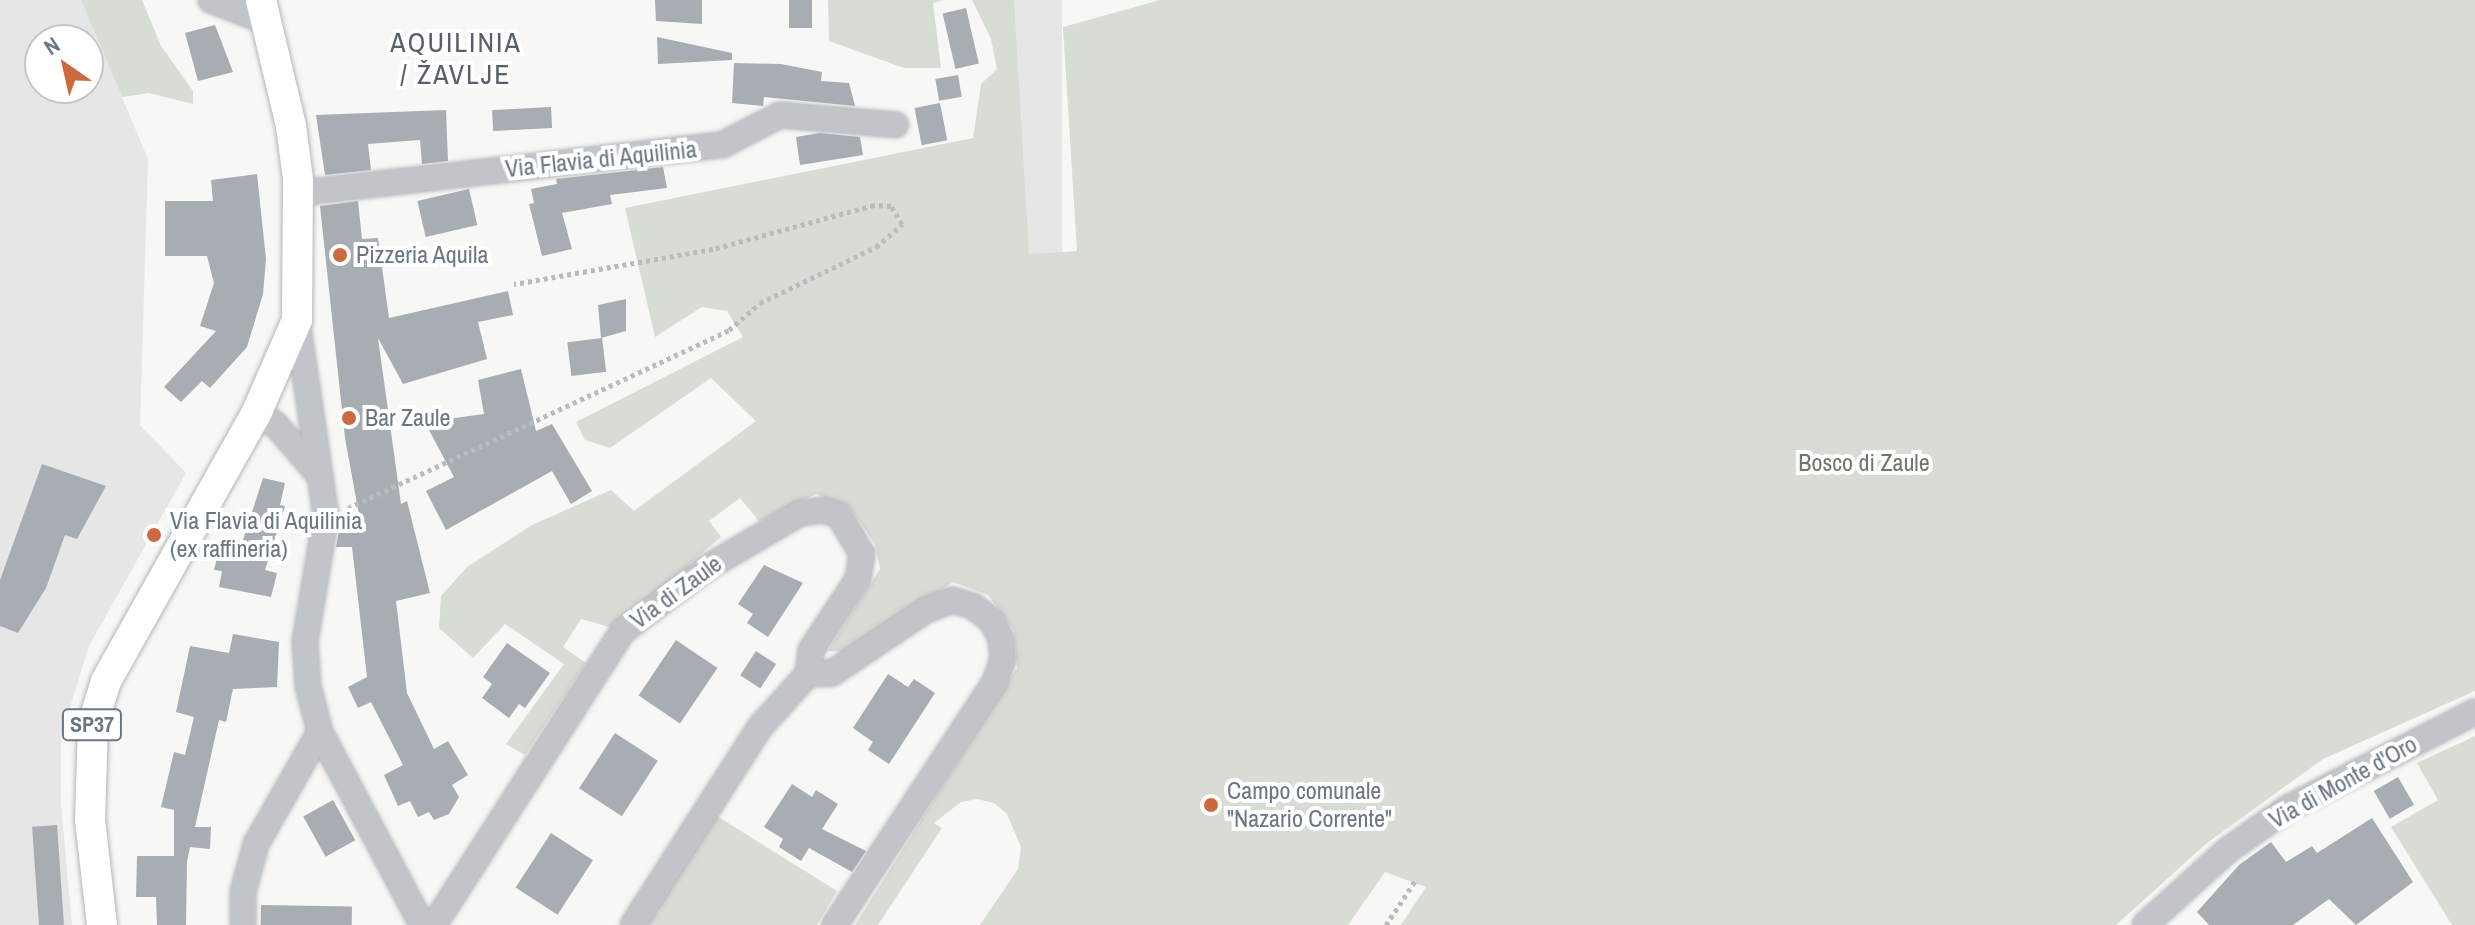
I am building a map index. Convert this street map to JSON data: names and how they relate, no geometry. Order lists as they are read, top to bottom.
{
  "streets": {
    "main road": ["SP37"],
    "street": ["Via Flavia di Aquilinia", "Via di Zaule", "Via di Monte d'Oro"]
  },
  "crossings": [
    ["Via Flavia di Aquilinia", "SP37"]
  ],
  "districts": ["AQUILINIA / ŽAVLJE"],
  "parks": ["Bosco di Zaule"],
  "places": [
    "Pizzeria Aquila",
    "Bar Zaule",
    "Via Flavia di Aquilinia (ex raffineria)",
    "Campo comunale \"Nazario Corrente\""
  ],
  "north": "top left"
}
